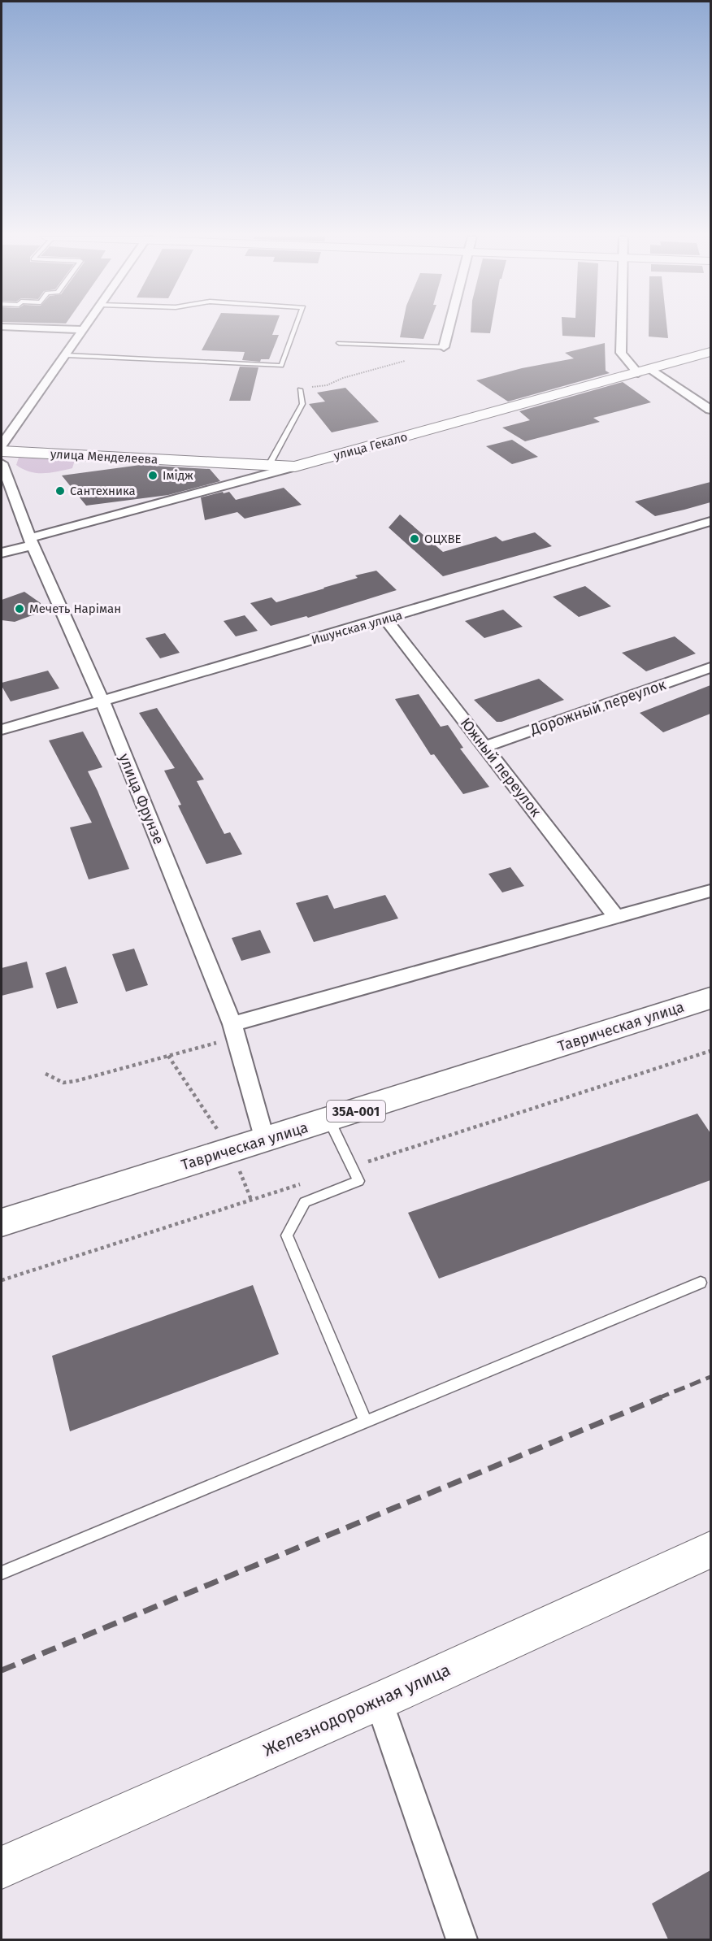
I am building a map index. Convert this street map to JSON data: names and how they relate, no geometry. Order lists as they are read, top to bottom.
{
  "streets": {
    "highway": ["Таврическая улица", "35А-001"],
    "main road": ["улица Гекало", "улица Менделеева", "Железнодорожная улица"],
    "street": [
      "Ишунская улица",
      "Дорожный переулок",
      "Южный переулок",
      "улица Фрунзе"
    ]
  },
  "crossings": [
    ["улица Гекало", "улица Менделеева"],
    ["улица Гекало", "улица Фрунзе"],
    ["Ишунская улица", "Южный переулок"],
    ["Ишунская улица", "улица Фрунзе"],
    ["Дорожный переулок", "Южный переулок"],
    ["улица Фрунзе", "Таврическая улица"]
  ],
  "places": [
    "Імідж",
    "Сантехника",
    "ОЦХВЕ",
    "Мечеть Наріман"
  ]
}
